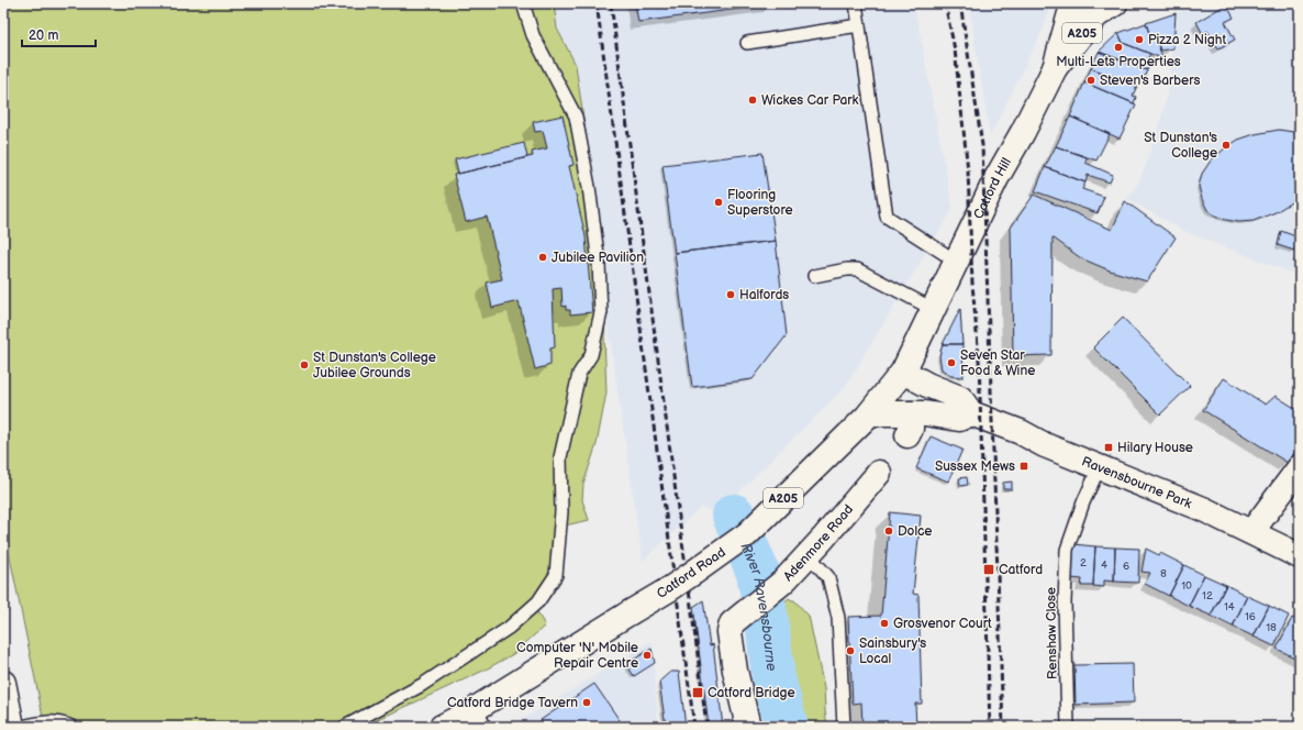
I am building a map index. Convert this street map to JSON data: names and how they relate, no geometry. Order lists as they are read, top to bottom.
{
  "streets": {
    "main road": [
      "A205",
      "Catford Hill",
      "Ravensbourne Park",
      "Adenmore Road",
      "Catford Road"
    ],
    "lane": ["Renshaw Close"]
  },
  "crossings": [
    ["A205", "Catford Hill"],
    ["Catford Hill", "Ravensbourne Park"],
    ["Catford Hill", "Catford Road"],
    ["Ravensbourne Park", "Catford Road"],
    ["Ravensbourne Park", "Renshaw Close"]
  ],
  "water": ["River Ravensbourne"],
  "places": {
    "other": [
      "Pizza 2 Night",
      "Multi-Lets Properties",
      "Steven's Barbers",
      "Wickes Car Park",
      "St Dunstan's College",
      "Flooring Superstore",
      "Jubilee Pavilion",
      "Halfords",
      "Seven Star Food & Wine",
      "St Dunstan's College Jubilee Grounds",
      "Dolce",
      "Grosvenor Court",
      "Sainsbury's Local",
      "Computer 'N' Mobile Repair Centre",
      "Catford Bridge Tavern"
    ],
    "transit": [
      "Hilary House",
      "Sussex Mews",
      "Catford",
      "Catford Bridge"
    ]
  },
  "house_numbers": [
    "2",
    "4",
    "6",
    "8",
    "10",
    "12",
    "14",
    "16",
    "18"
  ],
  "scale_bar": "20 m"
}
